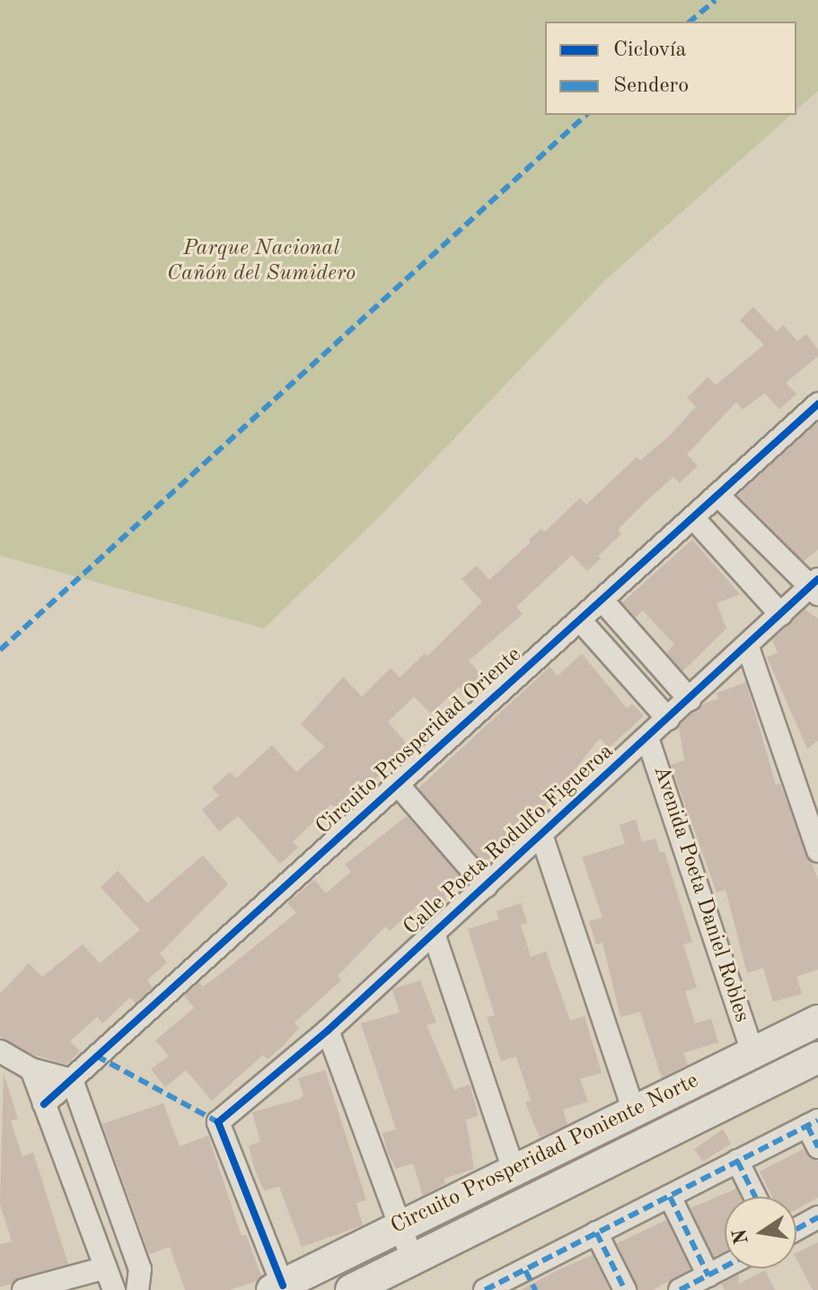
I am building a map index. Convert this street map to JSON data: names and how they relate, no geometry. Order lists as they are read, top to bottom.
{
  "streets": {
    "street": [
      "Circuito Prosperidad Oriente",
      "Calle Poeta Rodulfo Figueroa",
      "Avenida Poeta Daniel Robles",
      "Circuito Prosperidad Poniente Norte"
    ]
  },
  "crossings": [
    ["Calle Poeta Rodulfo Figueroa", "Avenida Poeta Daniel Robles"],
    ["Calle Poeta Rodulfo Figueroa", "Circuito Prosperidad Poniente Norte"],
    ["Avenida Poeta Daniel Robles", "Circuito Prosperidad Poniente Norte"]
  ],
  "parks": ["Parque Nacional Cañón del Sumidero"],
  "legend": ["Ciclovía", "Sendero"],
  "north": "left"
}
